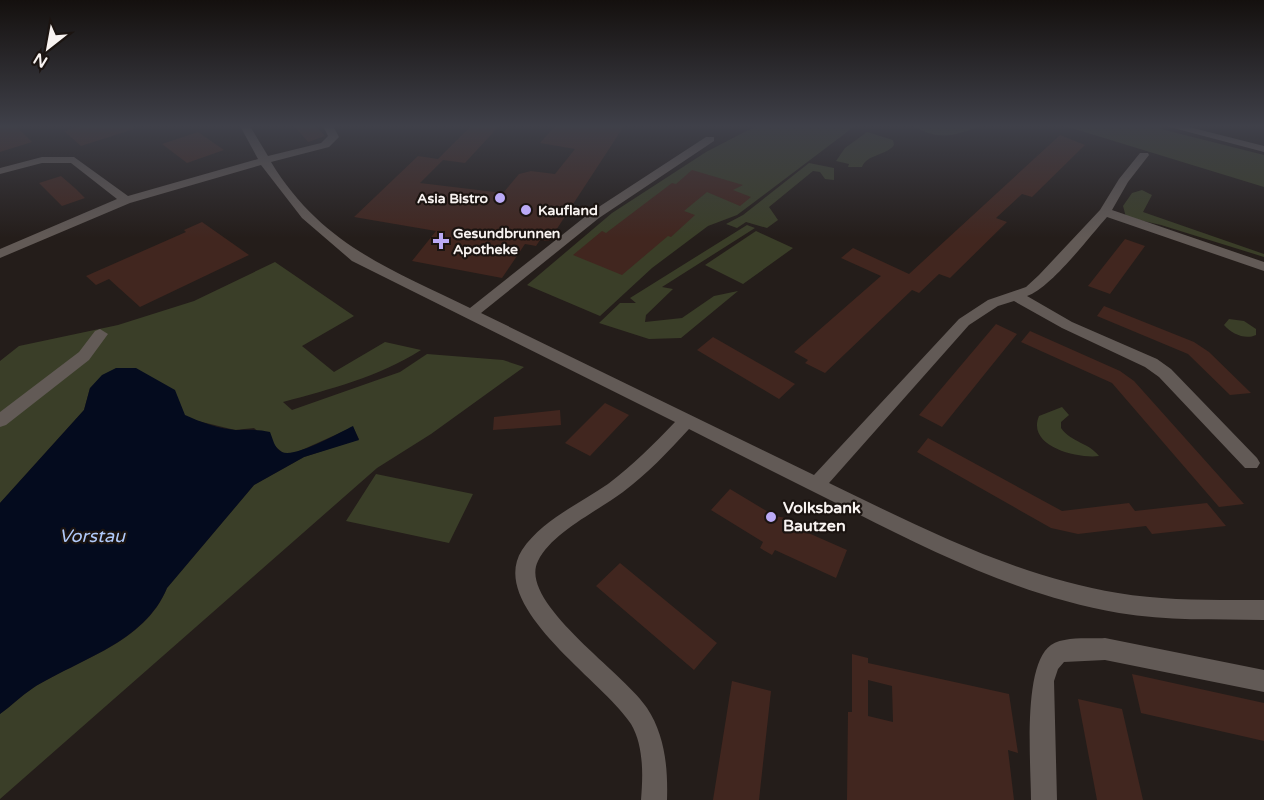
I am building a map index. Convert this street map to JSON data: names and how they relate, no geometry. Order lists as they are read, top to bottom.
{
  "water": ["Vorstau"],
  "places": {
    "other": ["Asia Bistro", "Kaufland", "Volksbank Bautzen"],
    "health": ["Gesundbrunnen Apotheke"]
  },
  "north": "bottom left"
}
